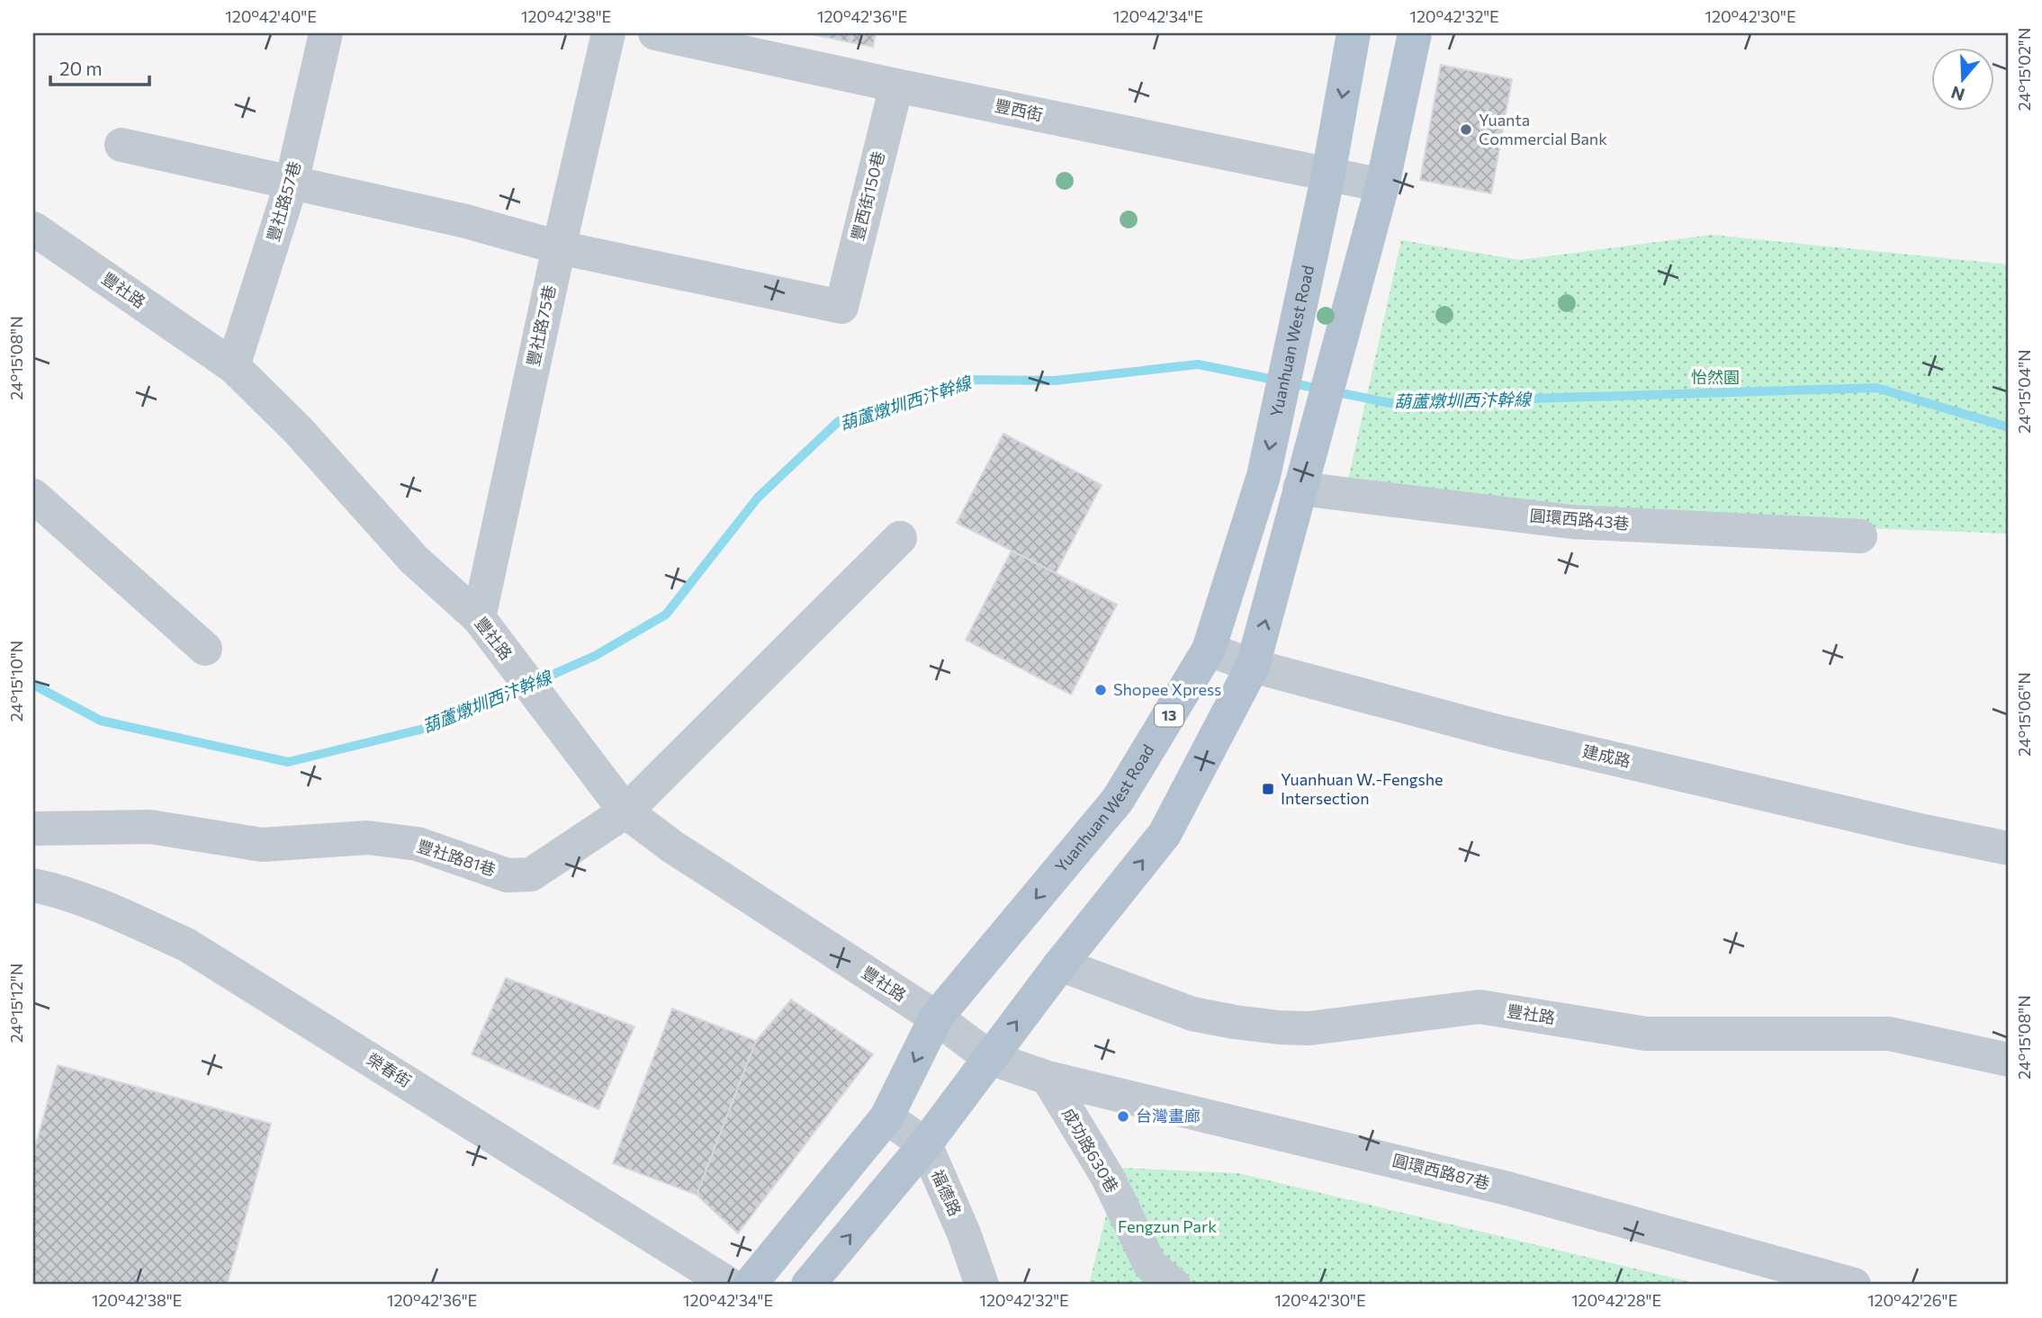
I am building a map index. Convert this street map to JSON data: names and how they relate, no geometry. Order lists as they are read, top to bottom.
{
  "streets": {
    "main road": ["Yuanhuan West Road", "13"],
    "street": [
      "豐西街",
      "豐西街150巷",
      "豐社路57巷",
      "豐社路",
      "豐社路75巷",
      "圓環西路43巷",
      "建成路",
      "豐社路81巷",
      "榮春街",
      "成功路630巷",
      "圓環西路87巷",
      "福德路"
    ]
  },
  "crossings": [
    ["豐西街", "豐西街150巷"],
    ["豐西街", "Yuanhuan West Road"],
    ["豐西街150巷", "豐社路75巷"],
    ["豐社路57巷", "豐社路"],
    ["豐社路", "豐社路75巷"],
    ["豐社路", "Yuanhuan West Road"],
    ["豐社路", "豐社路81巷"],
    ["豐社路", "圓環西路87巷"],
    ["Yuanhuan West Road", "建成路"],
    ["成功路630巷", "圓環西路87巷"]
  ],
  "water": ["葫蘆燉圳西汴幹線"],
  "parks": ["怡然園", "Fengzun Park"],
  "places": {
    "other": ["Yuanta Commercial Bank", "Shopee Xpress", "台灣畫廊"],
    "transit": ["Yuanhuan W.-Fengshe Intersection"]
  },
  "scale_bar": "20 m",
  "north": "bottom",
  "coordinates": [
    "120°42'40\"E",
    "120°42'38\"E",
    "120°42'36\"E",
    "120°42'34\"E",
    "120°42'32\"E",
    "120°42'30\"E",
    "24°15'02\"N",
    "24°15'08\"N",
    "24°15'04\"N",
    "24°15'10\"N",
    "24°15'06\"N",
    "24°15'12\"N",
    "120°42'28\"E",
    "120°42'26\"E"
  ]
}
